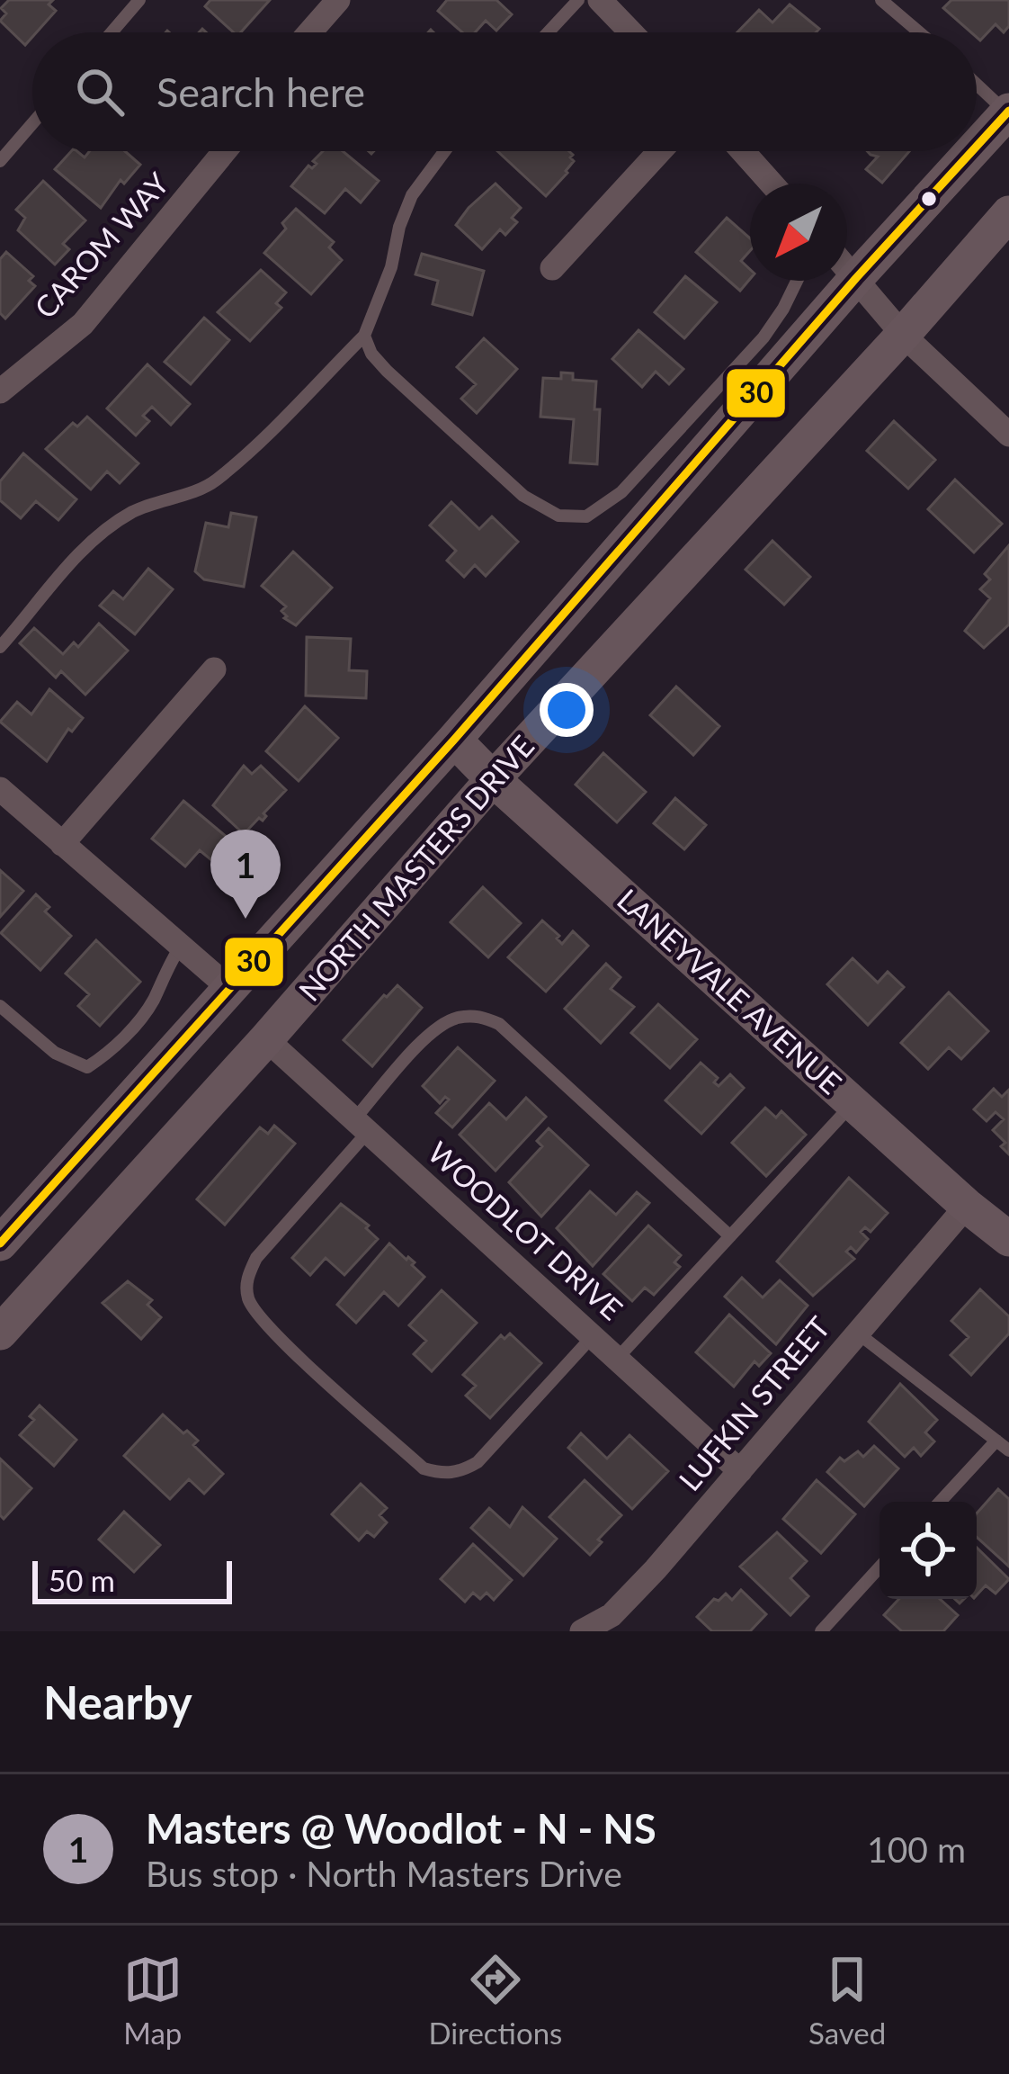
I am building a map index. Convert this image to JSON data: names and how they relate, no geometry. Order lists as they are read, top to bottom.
{
  "streets": {
    "main road": ["NORTH MASTERS DRIVE", "LANEYVALE AVENUE"],
    "street": ["CAROM WAY", "WOODLOT DRIVE", "LUFKIN STREET"]
  },
  "crossings": [
    ["NORTH MASTERS DRIVE", "LANEYVALE AVENUE"],
    ["NORTH MASTERS DRIVE", "WOODLOT DRIVE"],
    ["LANEYVALE AVENUE", "LUFKIN STREET"],
    ["WOODLOT DRIVE", "LUFKIN STREET"]
  ],
  "lines": ["transit line 30"],
  "scale_bar": "50 m",
  "north": "bottom left",
  "page": {
    "search": "Search here",
    "pins": "1",
    "scale": "50 m",
    "heading": "Nearby",
    "list": [
      {
        "mark": "1",
        "name": "Masters @ Woodlot - N - NS",
        "note": "Bus stop · North Masters Drive",
        "value": "100 m"
      }
    ],
    "nav": ["Map", "Directions", "Saved"]
  }
}
